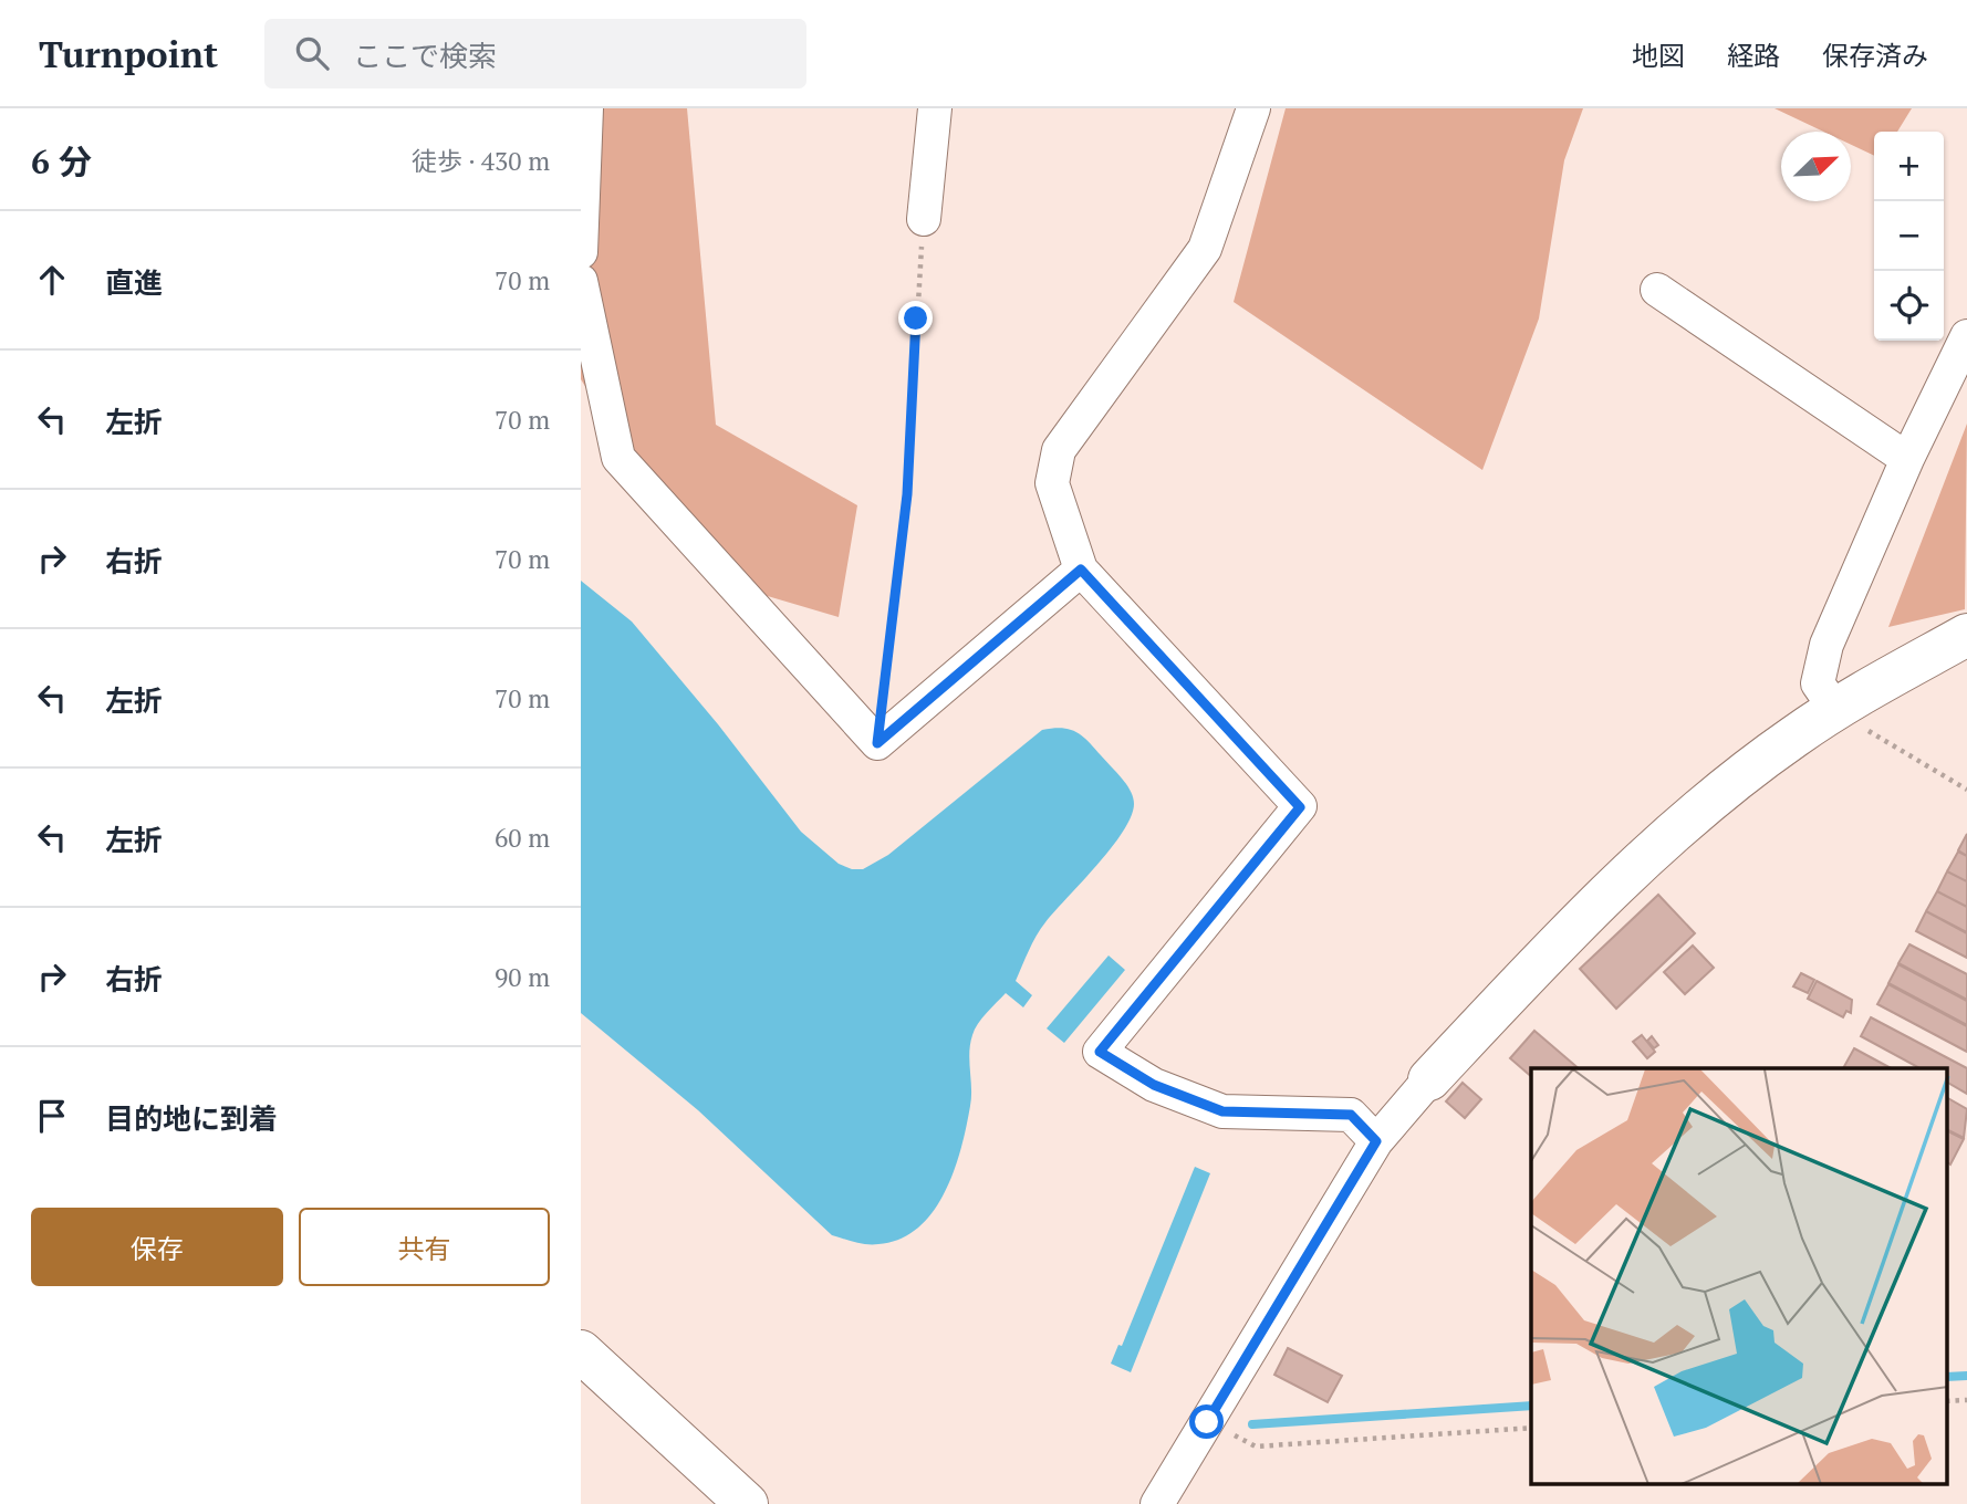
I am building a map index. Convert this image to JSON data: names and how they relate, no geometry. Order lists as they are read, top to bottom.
{
  "north": "top right",
  "page": {
    "header": "Turnpoint",
    "search": "ここで検索",
    "nav": ["地図", "経路", "保存済み"],
    "heading": ["6 分", "徒歩 · 430 m"],
    "map_buttons": ["+", "−"],
    "list": [
      ["直進", "70 m"],
      ["左折", "70 m"],
      ["右折", "70 m"],
      ["左折", "70 m"],
      ["左折", "60 m"],
      ["右折", "90 m"],
      "目的地に到着"
    ],
    "buttons": ["保存", "共有"]
  }
}
